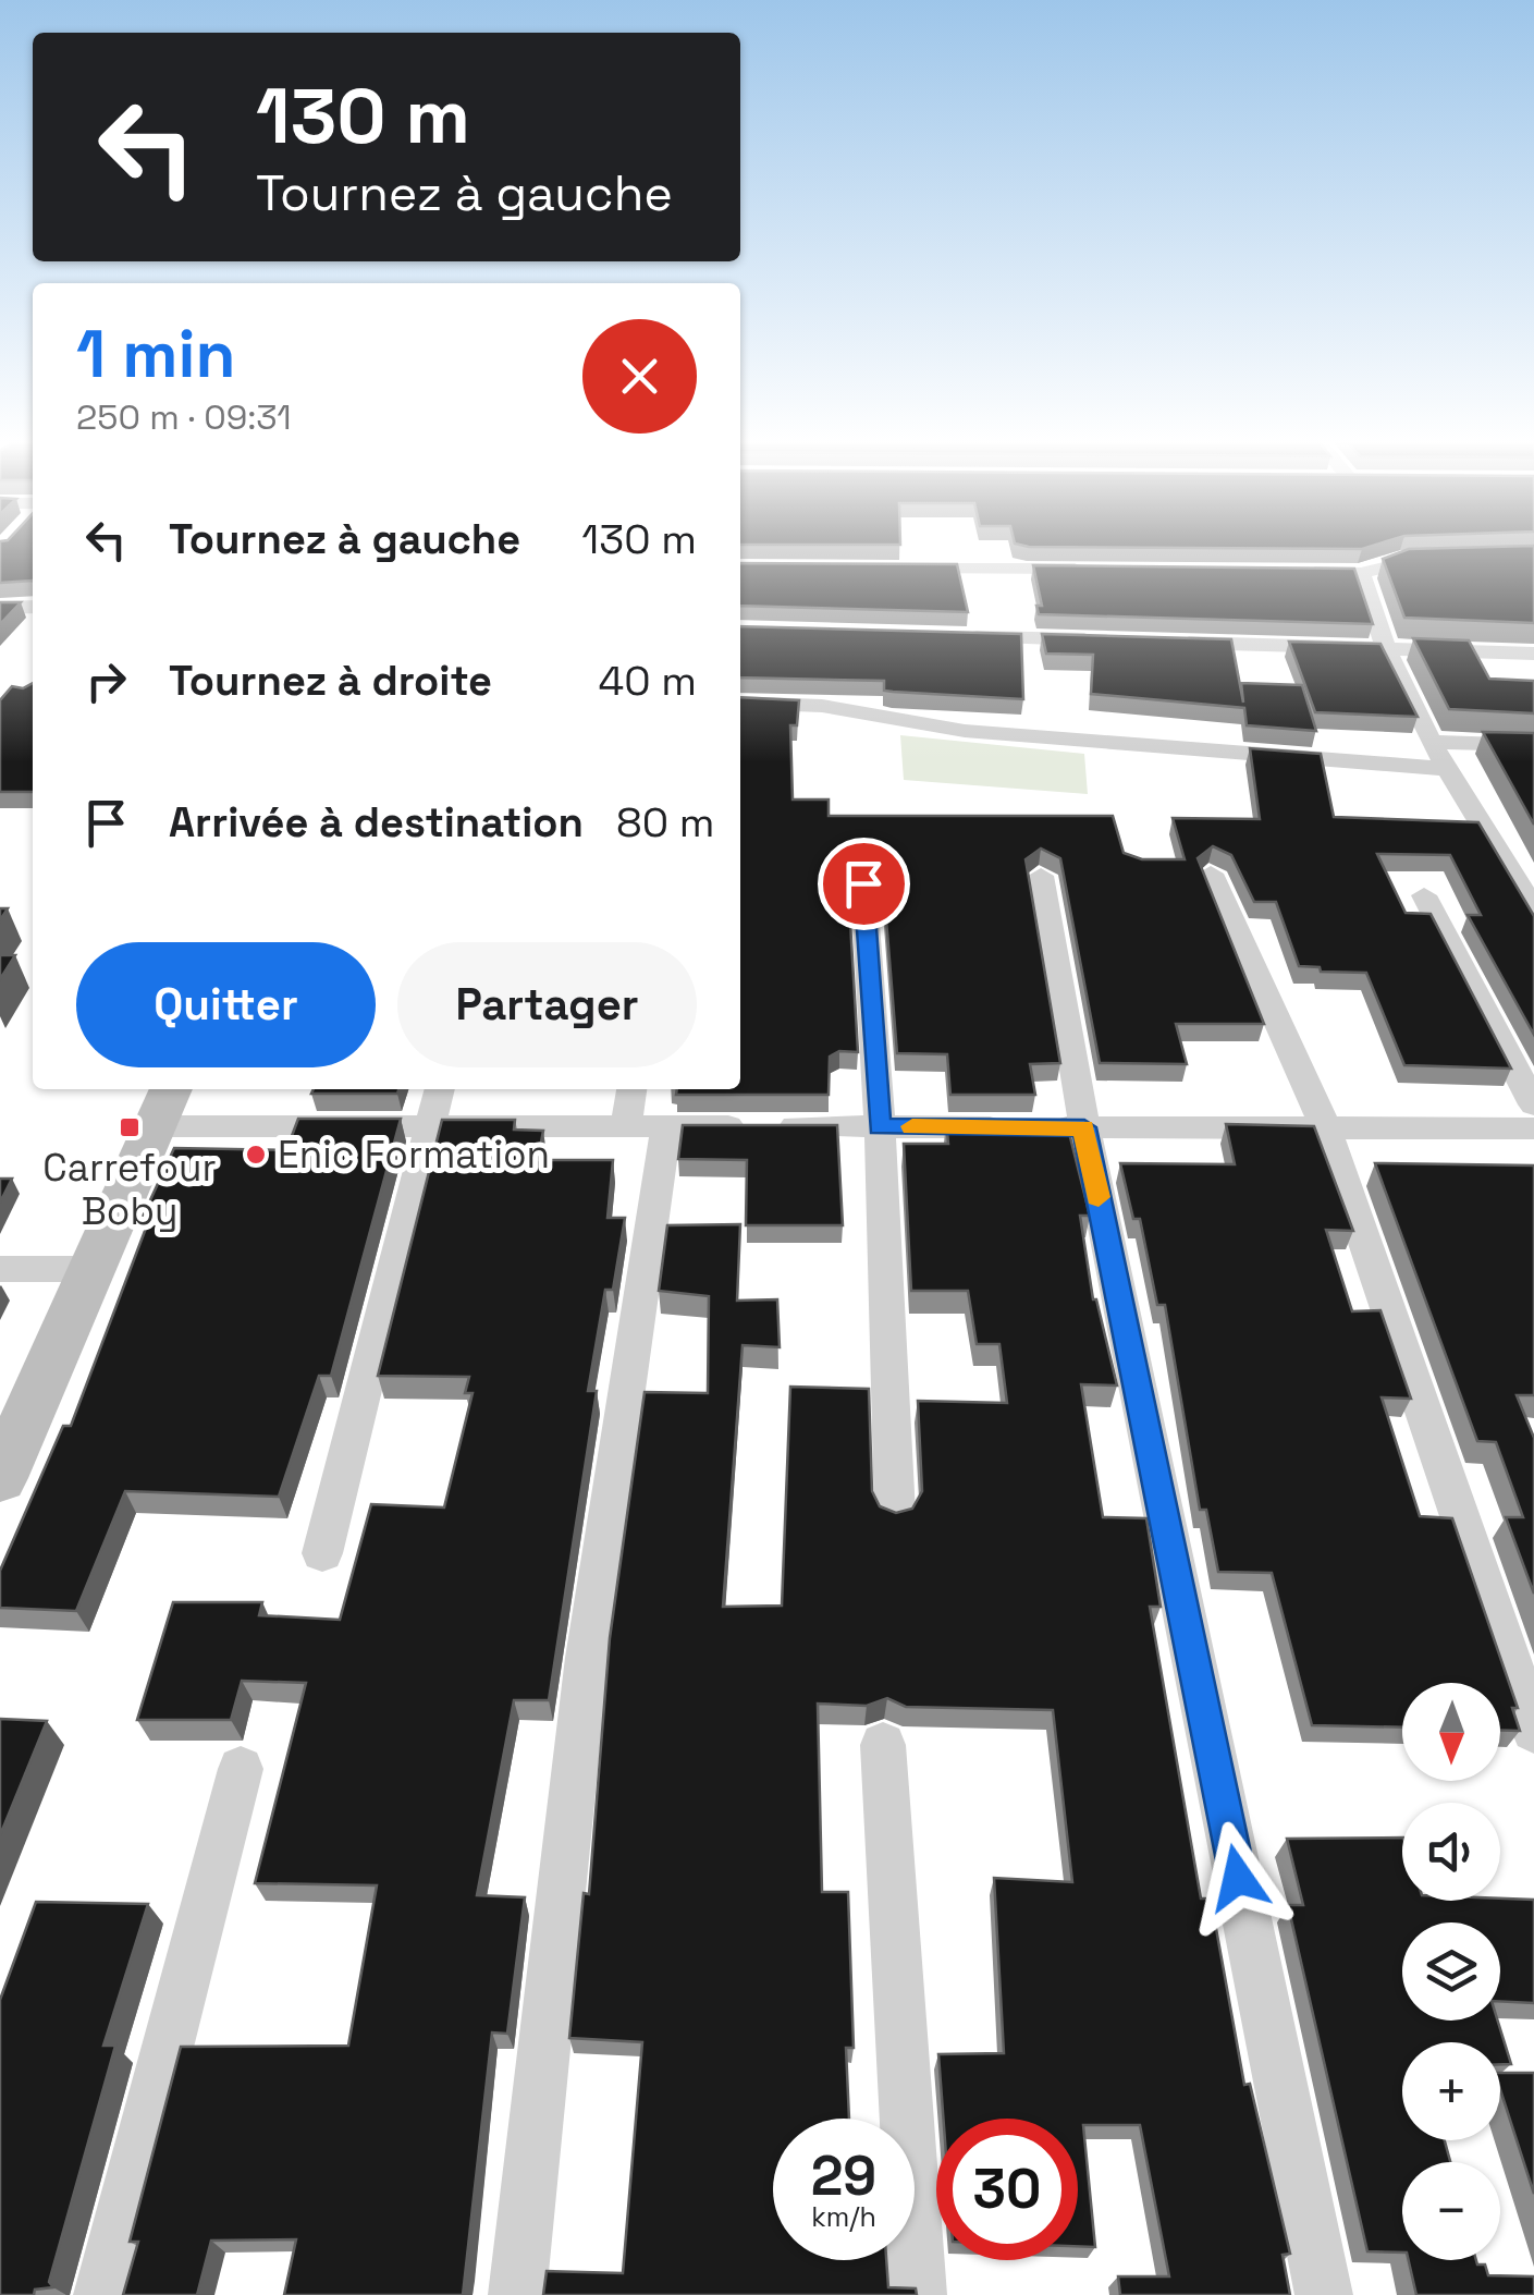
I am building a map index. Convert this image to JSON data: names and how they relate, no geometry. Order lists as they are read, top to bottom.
{
  "places": {
    "transit": ["Carrefour Boby"],
    "other": ["Enic Formation"]
  },
  "north": "bottom",
  "page": {
    "turn": ["130 m", "Tournez à gauche"],
    "heading": ["1 min", "250 m · 09:31"],
    "list": [
      {
        "name": "Tournez à gauche",
        "value": "130 m"
      },
      {
        "name": "Tournez à droite",
        "value": "40 m"
      },
      {
        "name": "Arrivée à destination",
        "value": "80 m"
      }
    ],
    "buttons": ["Quitter", "Partager"],
    "map_buttons": ["+", "−"],
    "speed": "29 km/h",
    "limit": "30"
  }
}
